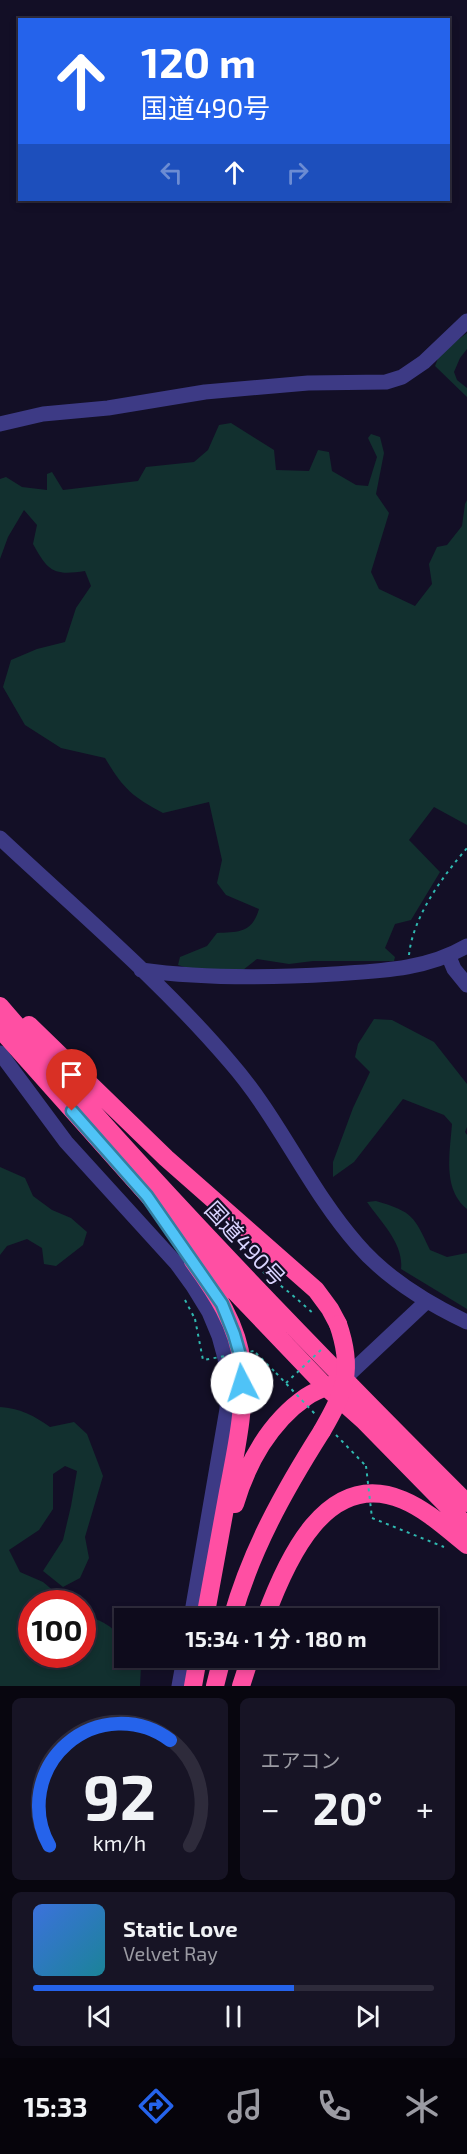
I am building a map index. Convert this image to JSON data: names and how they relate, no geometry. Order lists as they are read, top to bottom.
{
  "streets": {
    "highway": ["国道490号"]
  },
  "page": {
    "turn": ["120 m", "国道490号"],
    "limit": "100",
    "trip": "15:34 · 1 分 · 180 m",
    "tile": "エアコン",
    "heat": ["−", "20°", "+"],
    "song": ["Static Love", "Velvet Ray"],
    "tabs": "15:33",
    "gauge": ["92", "km/h"]
  }
}
